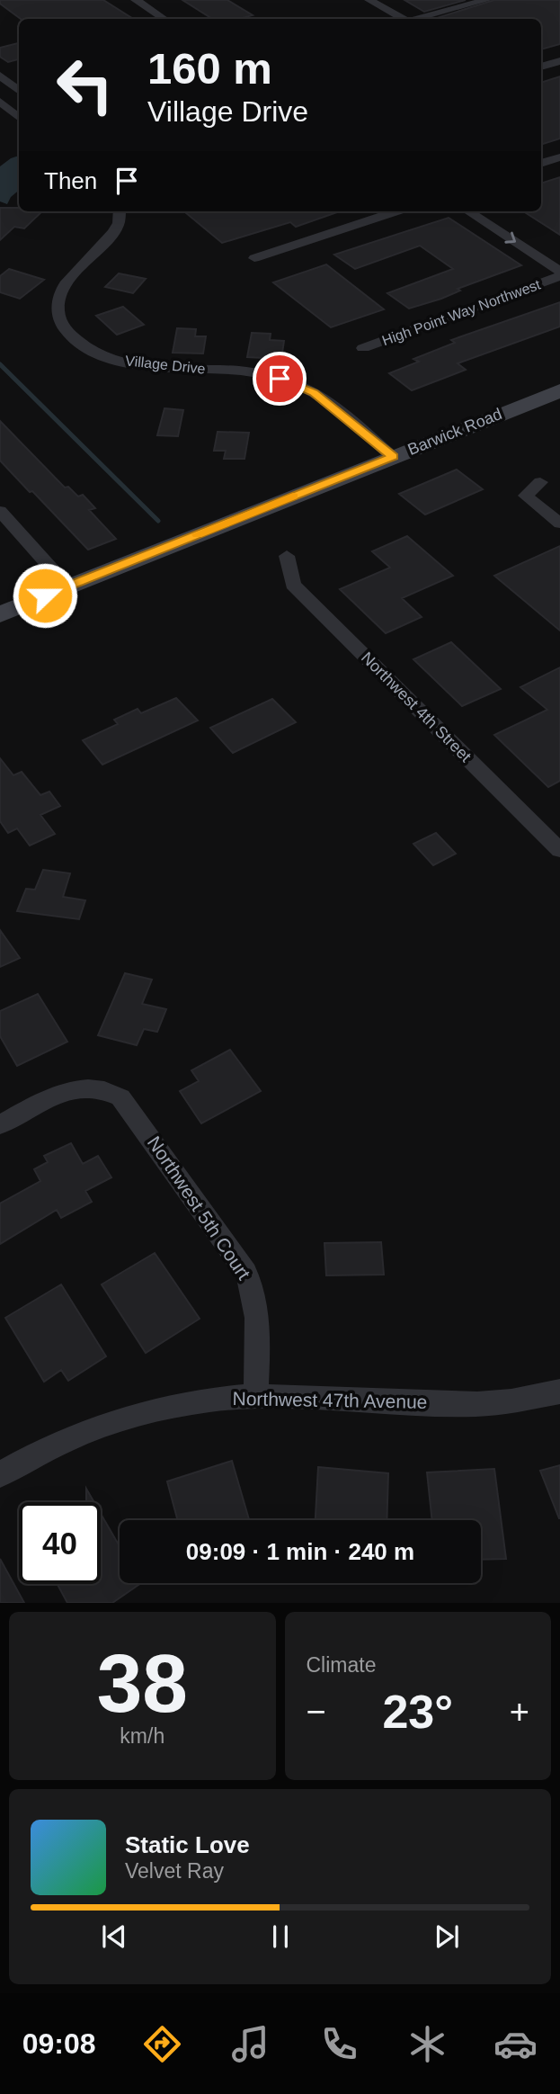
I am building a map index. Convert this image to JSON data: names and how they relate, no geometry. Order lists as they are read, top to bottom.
{
  "streets": {
    "street": [
      "High Point Way Northwest",
      "Village Drive",
      "Barwick Road",
      "Northwest 4th Street",
      "Northwest 5th Court",
      "Northwest 47th Avenue"
    ]
  },
  "crossings": [
    ["Village Drive", "Barwick Road"],
    ["Northwest 5th Court", "Northwest 47th Avenue"]
  ],
  "page": {
    "turn": ["160 m", "Village Drive"],
    "then": "Then",
    "limit": "40",
    "trip": "09:09 · 1 min · 240 m",
    "tile": [
      ["38", "km/h"],
      "Climate"
    ],
    "heat": ["−", "23°", "+"],
    "song": ["Static Love", "Velvet Ray"],
    "tabs": "09:08"
  }
}
